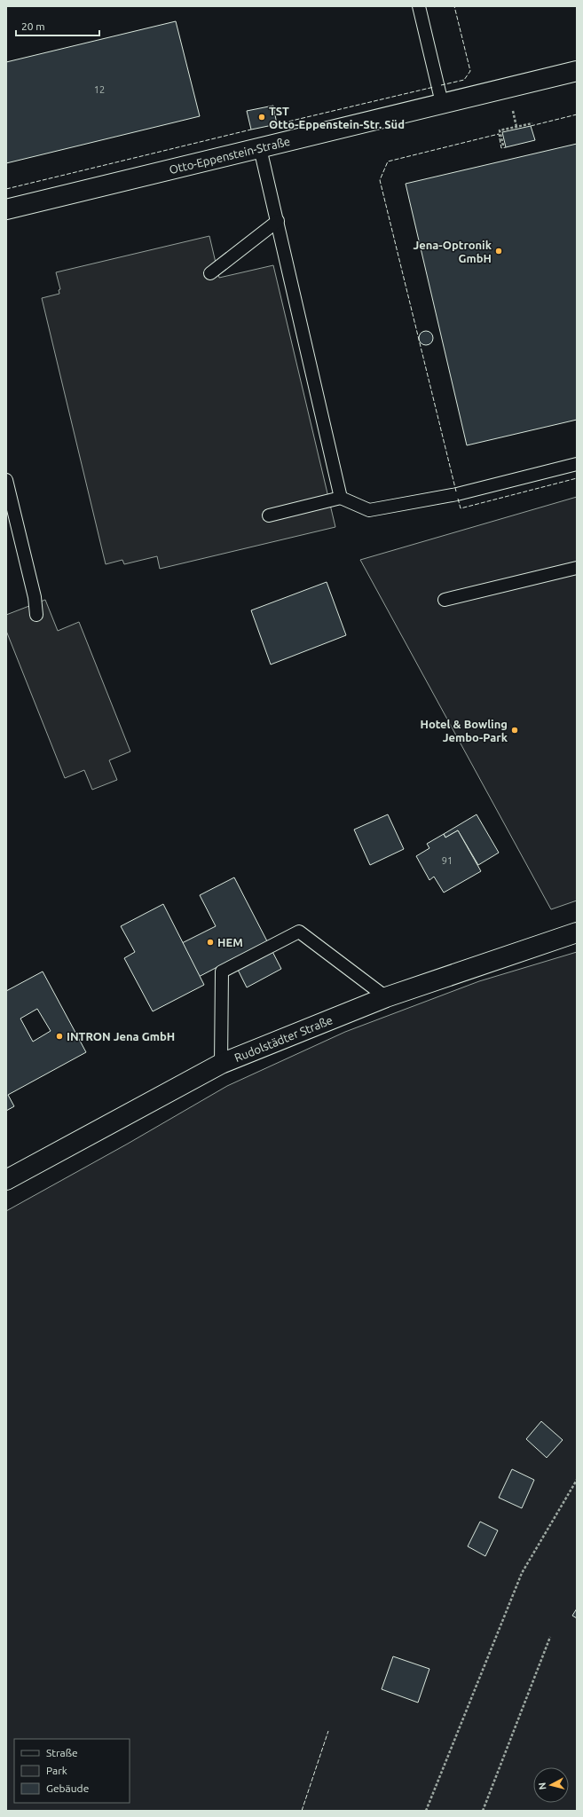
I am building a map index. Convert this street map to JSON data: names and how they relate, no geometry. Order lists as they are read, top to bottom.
{
  "streets": {
    "street": ["Otto-Eppenstein-Straße", "Rudolstädter Straße"]
  },
  "places": [
    "TST Otto-Eppenstein-Str. Süd",
    "Jena-Optronik GmbH",
    "Hotel & Bowling Jembo-Park",
    "HEM",
    "INTRON Jena GmbH"
  ],
  "house_numbers": ["12", "91"],
  "legend": ["Straße", "Park", "Gebäude"],
  "scale_bar": "20 m",
  "north": "left"
}
